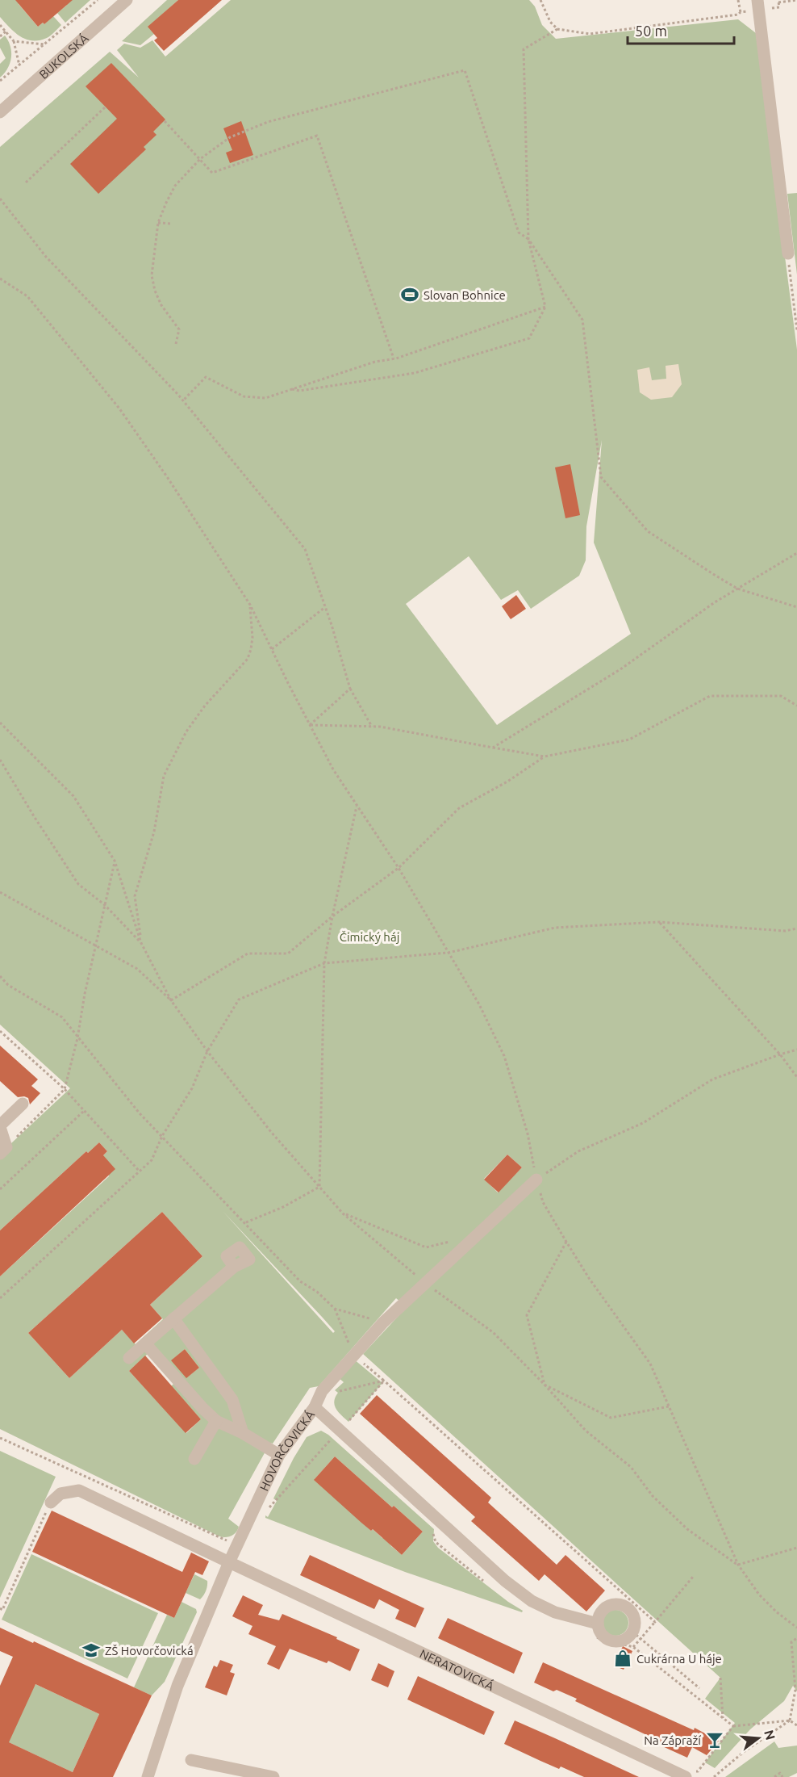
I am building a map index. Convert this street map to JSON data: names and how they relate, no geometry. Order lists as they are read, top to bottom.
{
  "streets": {
    "street": ["BUKOLSKÁ", "HOVORČOVICKÁ", "NERATOVICKÁ"]
  },
  "crossings": [
    ["HOVORČOVICKÁ", "NERATOVICKÁ"]
  ],
  "parks": ["Čimický háj"],
  "places": {
    "sports": ["Slovan Bohnice"],
    "school or university": ["ZŠ Hovorčovická"],
    "shop": ["Cukrárna U háje"],
    "bar": ["Na Zápraží"]
  },
  "scale_bar": "50 m",
  "north": "right"
}
